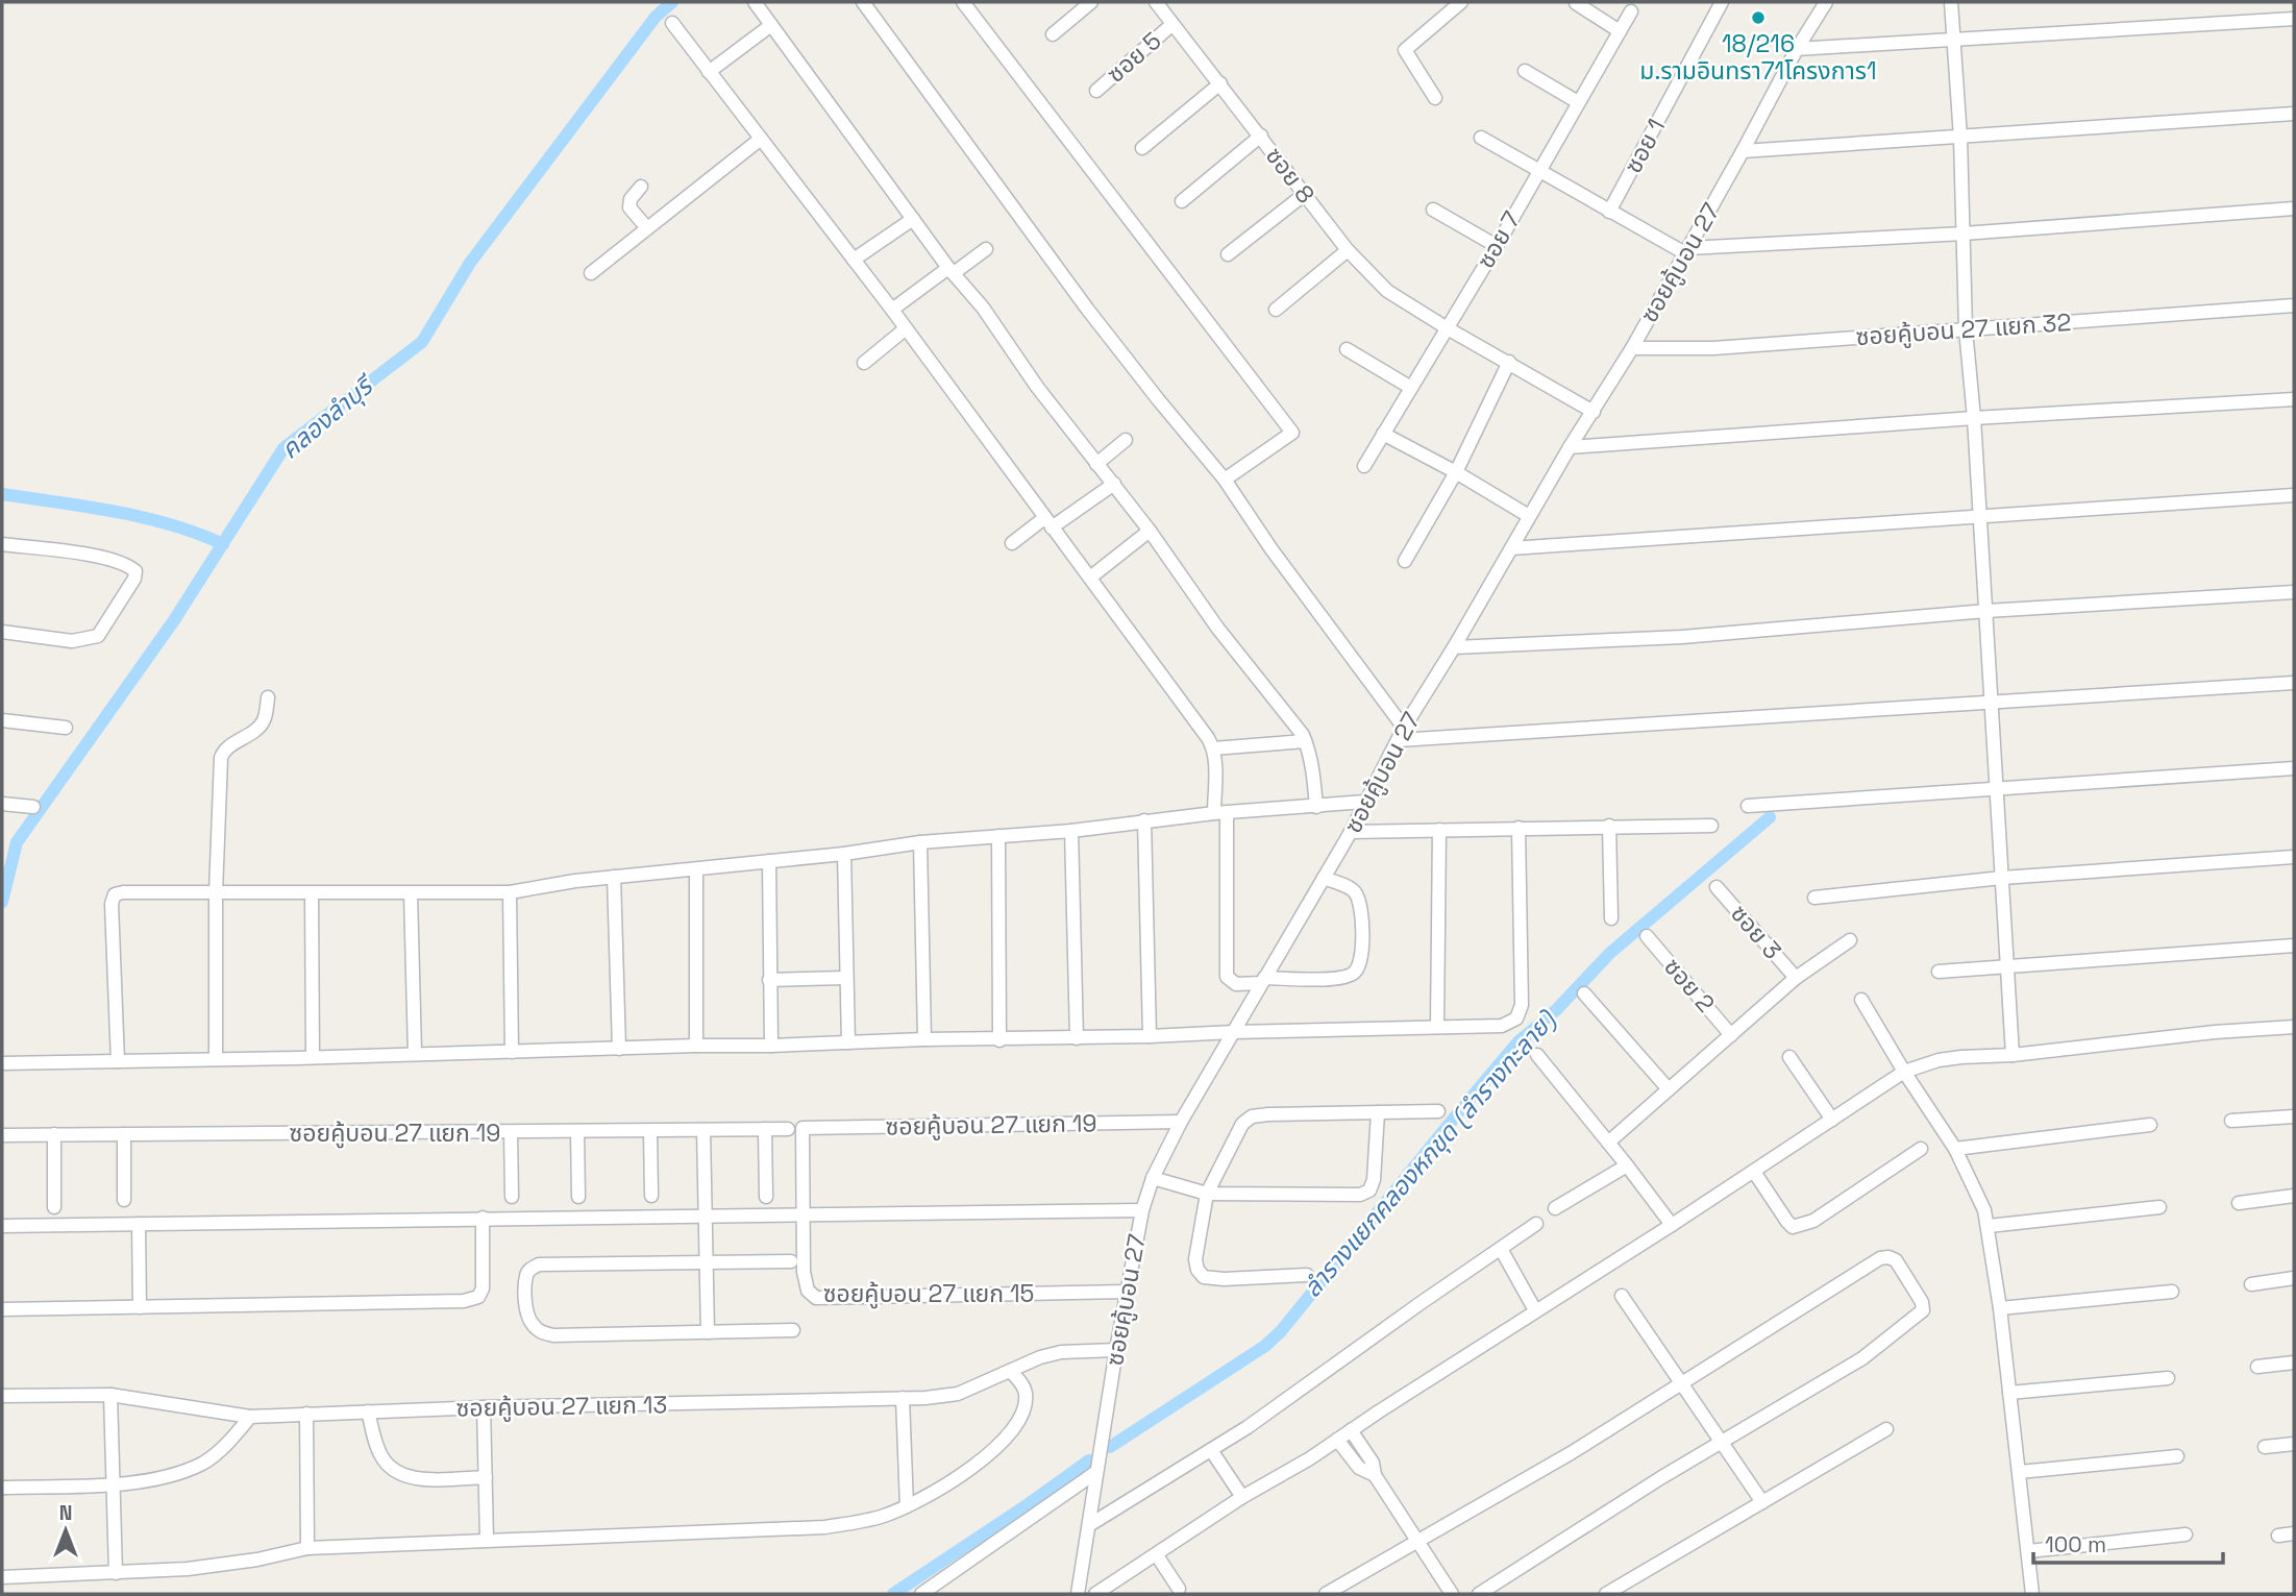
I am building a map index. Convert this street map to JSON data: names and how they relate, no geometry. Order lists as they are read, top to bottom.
{
  "streets": {
    "street": [
      "ซอย 5",
      "ซอย 1",
      "ซอย 8",
      "ซอย 7",
      "ซอยคู้บอน 27",
      "ซอยคู้บอน 27 แยก 32",
      "ซอย 3",
      "ซอย 2",
      "ซอยคู้บอน 27 แยก 19",
      "ซอยคู้บอน 27 แยก 15",
      "ซอยคู้บอน 27 แยก 13"
    ]
  },
  "crossings": [
    ["ซอย 5", "ซอย 8"],
    ["ซอย 8", "ซอย 7"],
    ["ซอย 8", "ซอยคู้บอน 27"],
    ["ซอยคู้บอน 27", "ซอยคู้บอน 27 แยก 32"],
    ["ซอยคู้บอน 27", "ซอยคู้บอน 27 แยก 19"],
    ["ซอยคู้บอน 27", "ซอยคู้บอน 27 แยก 15"],
    ["ซอยคู้บอน 27", "ซอยคู้บอน 27 แยก 13"],
    ["ซอยคู้บอน 27 แยก 19", "ซอยคู้บอน 27 แยก 15"]
  ],
  "water": ["คลองลำบุรี", "ลำรางแยกคลองหกขุด (ลำรางทะลาย)"],
  "places": ["18/216 ม.รามอินทรา71โครงการ1"],
  "scale_bar": "100 m",
  "north": "top"
}
